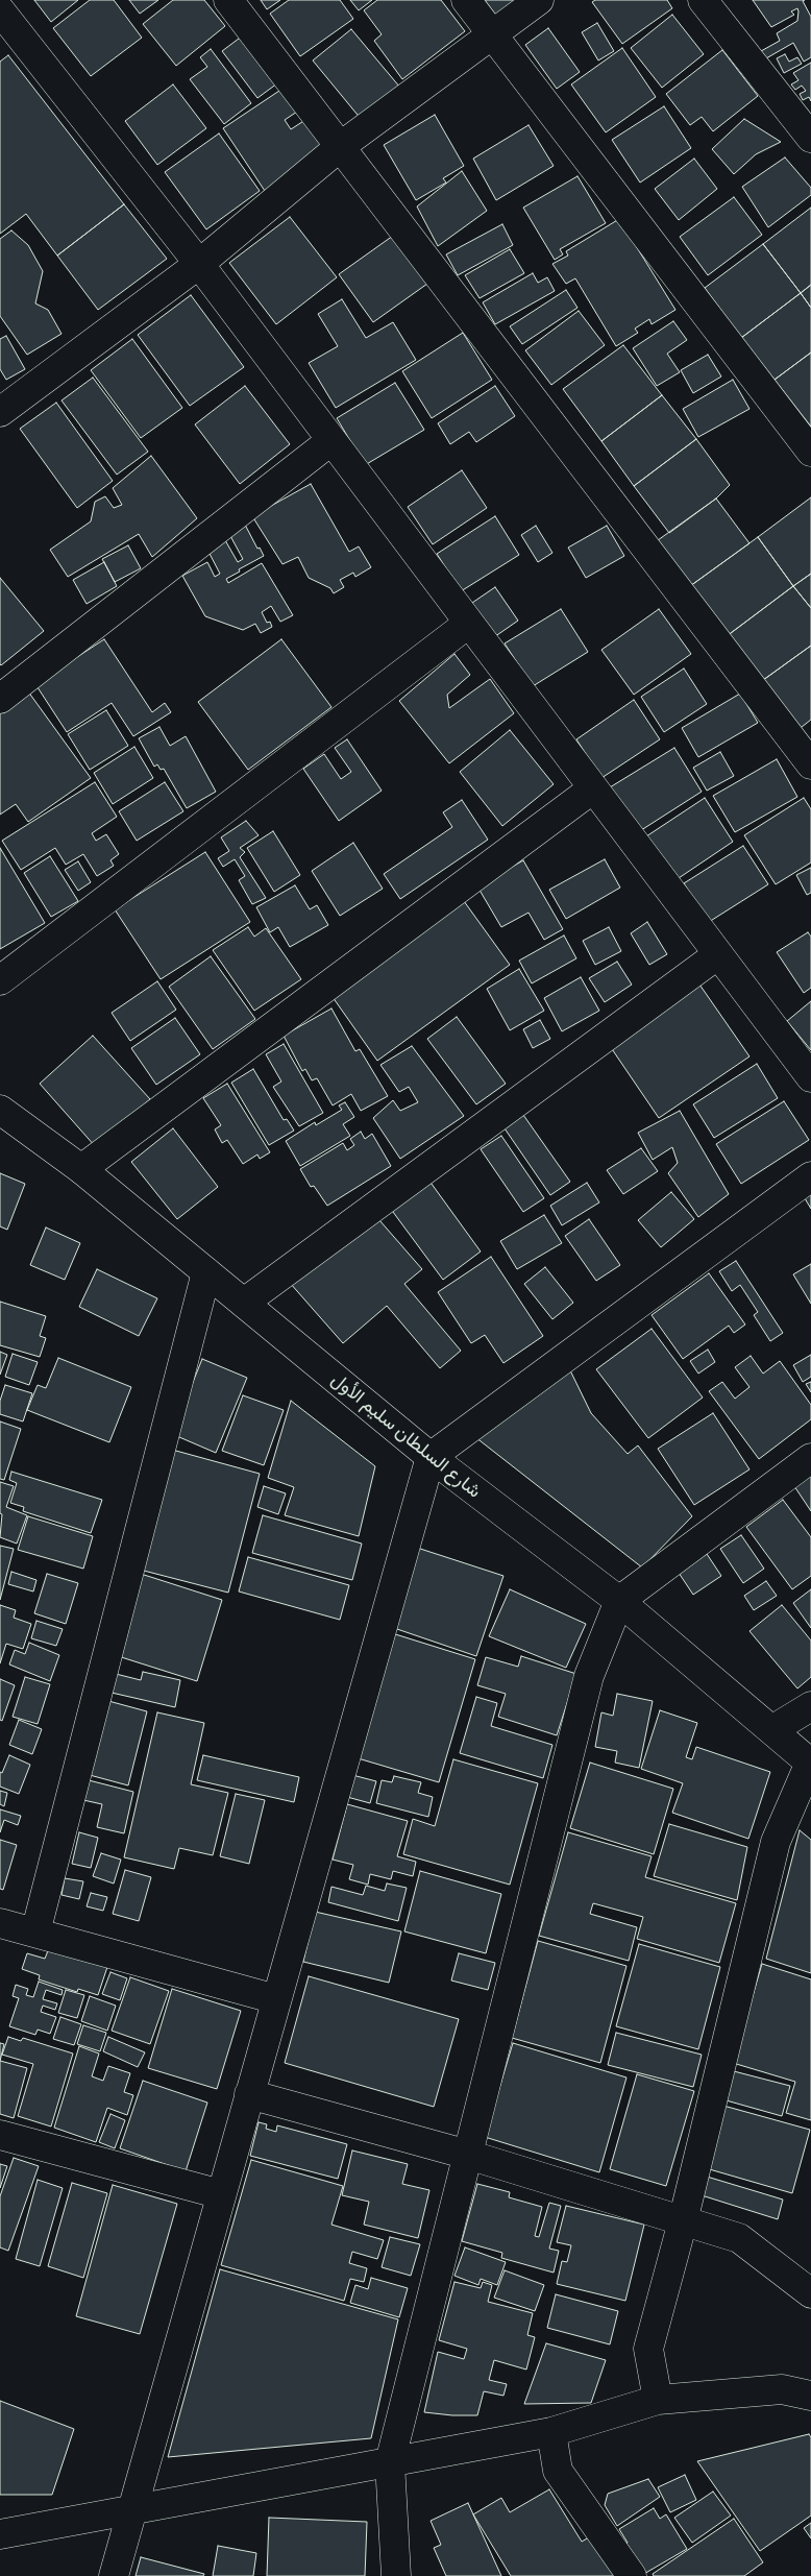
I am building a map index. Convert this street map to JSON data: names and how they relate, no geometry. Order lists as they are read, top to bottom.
{
  "streets": {
    "street": ["شارع السلطان سليم الأول"]
  }
}
